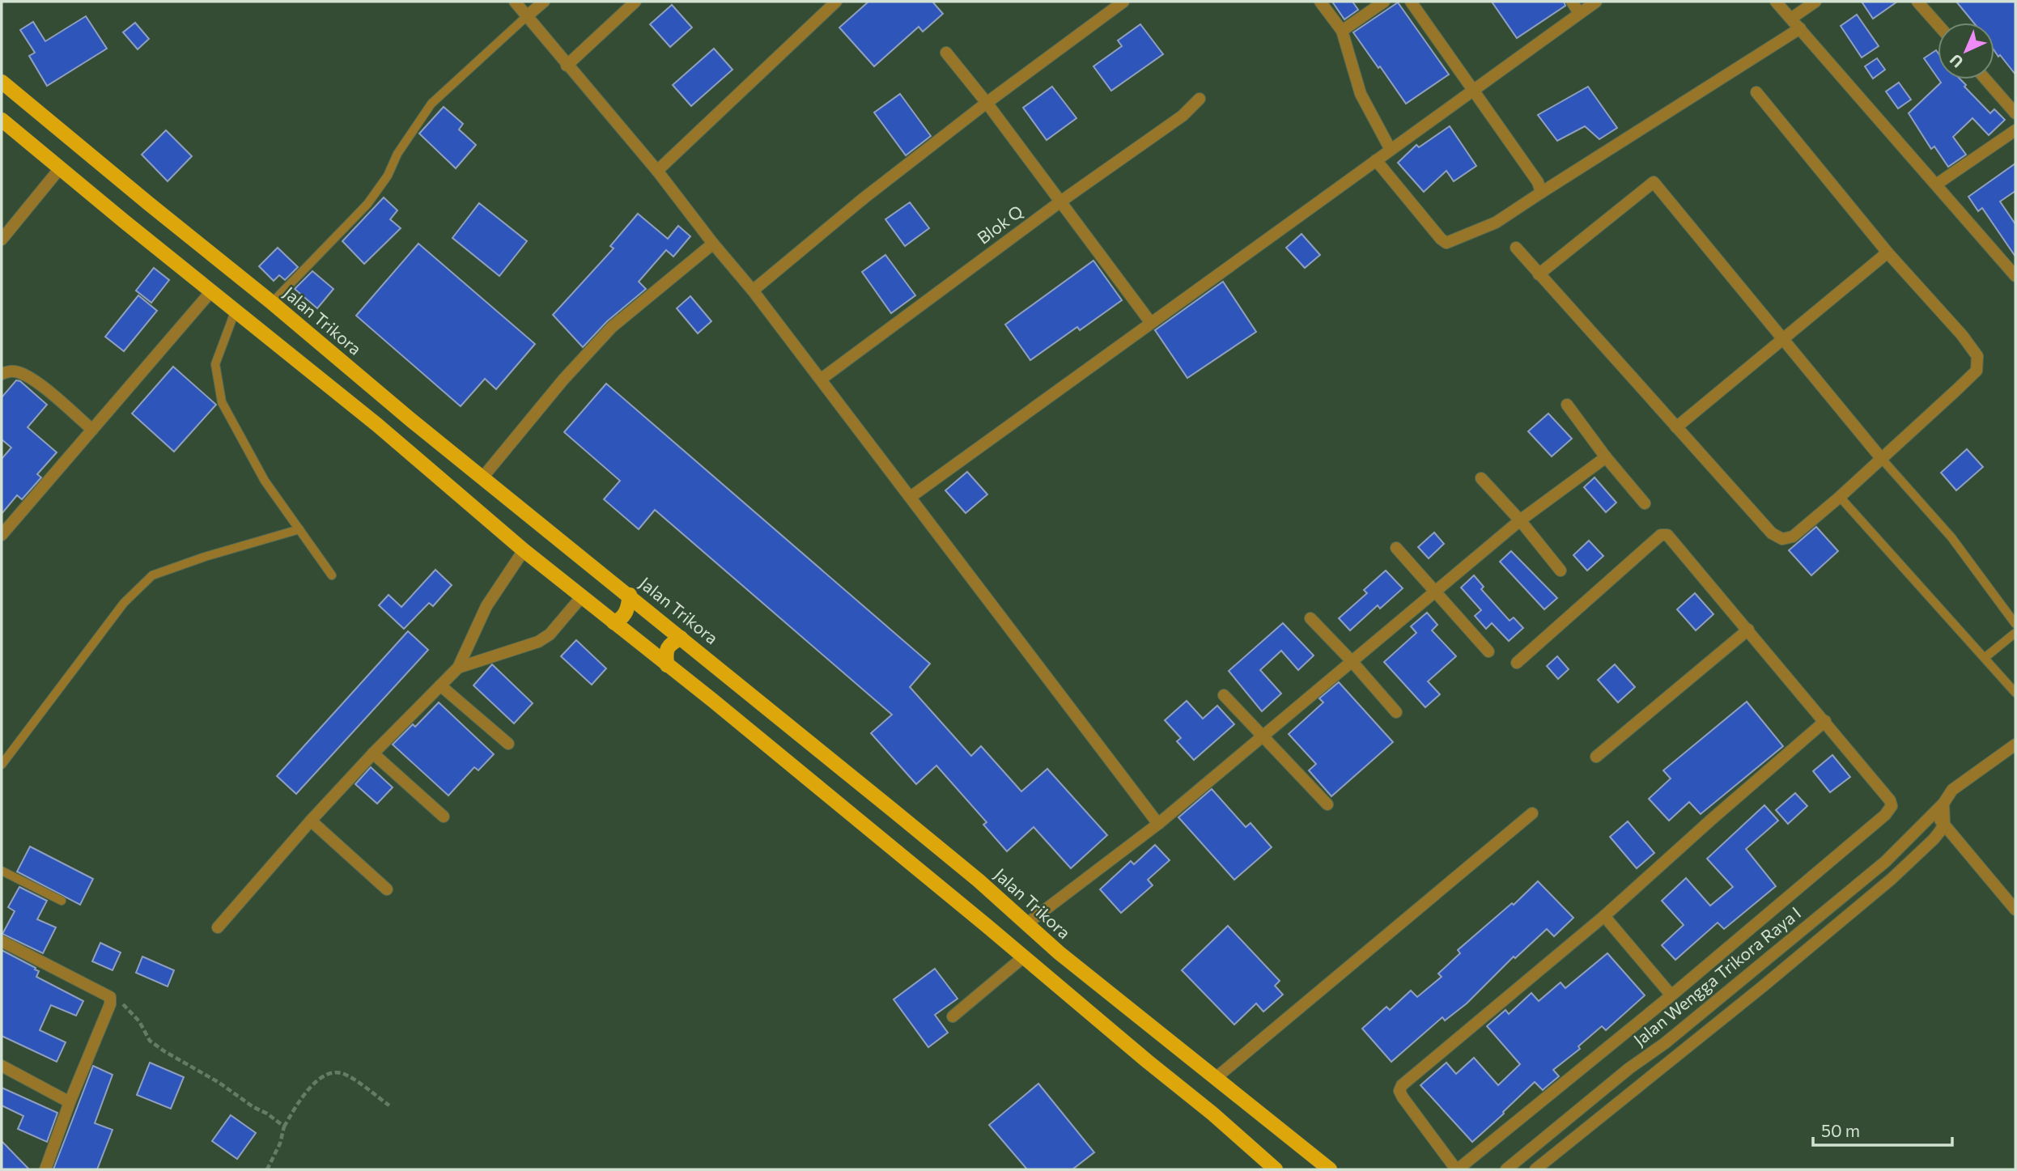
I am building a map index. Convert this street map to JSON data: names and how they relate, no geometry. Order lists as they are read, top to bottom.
{
  "streets": {
    "main road": ["Jalan Trikora"],
    "street": ["Blok Q", "Jalan Wengga Trikora Raya I"]
  },
  "scale_bar": "50 m",
  "north": "bottom left"
}
